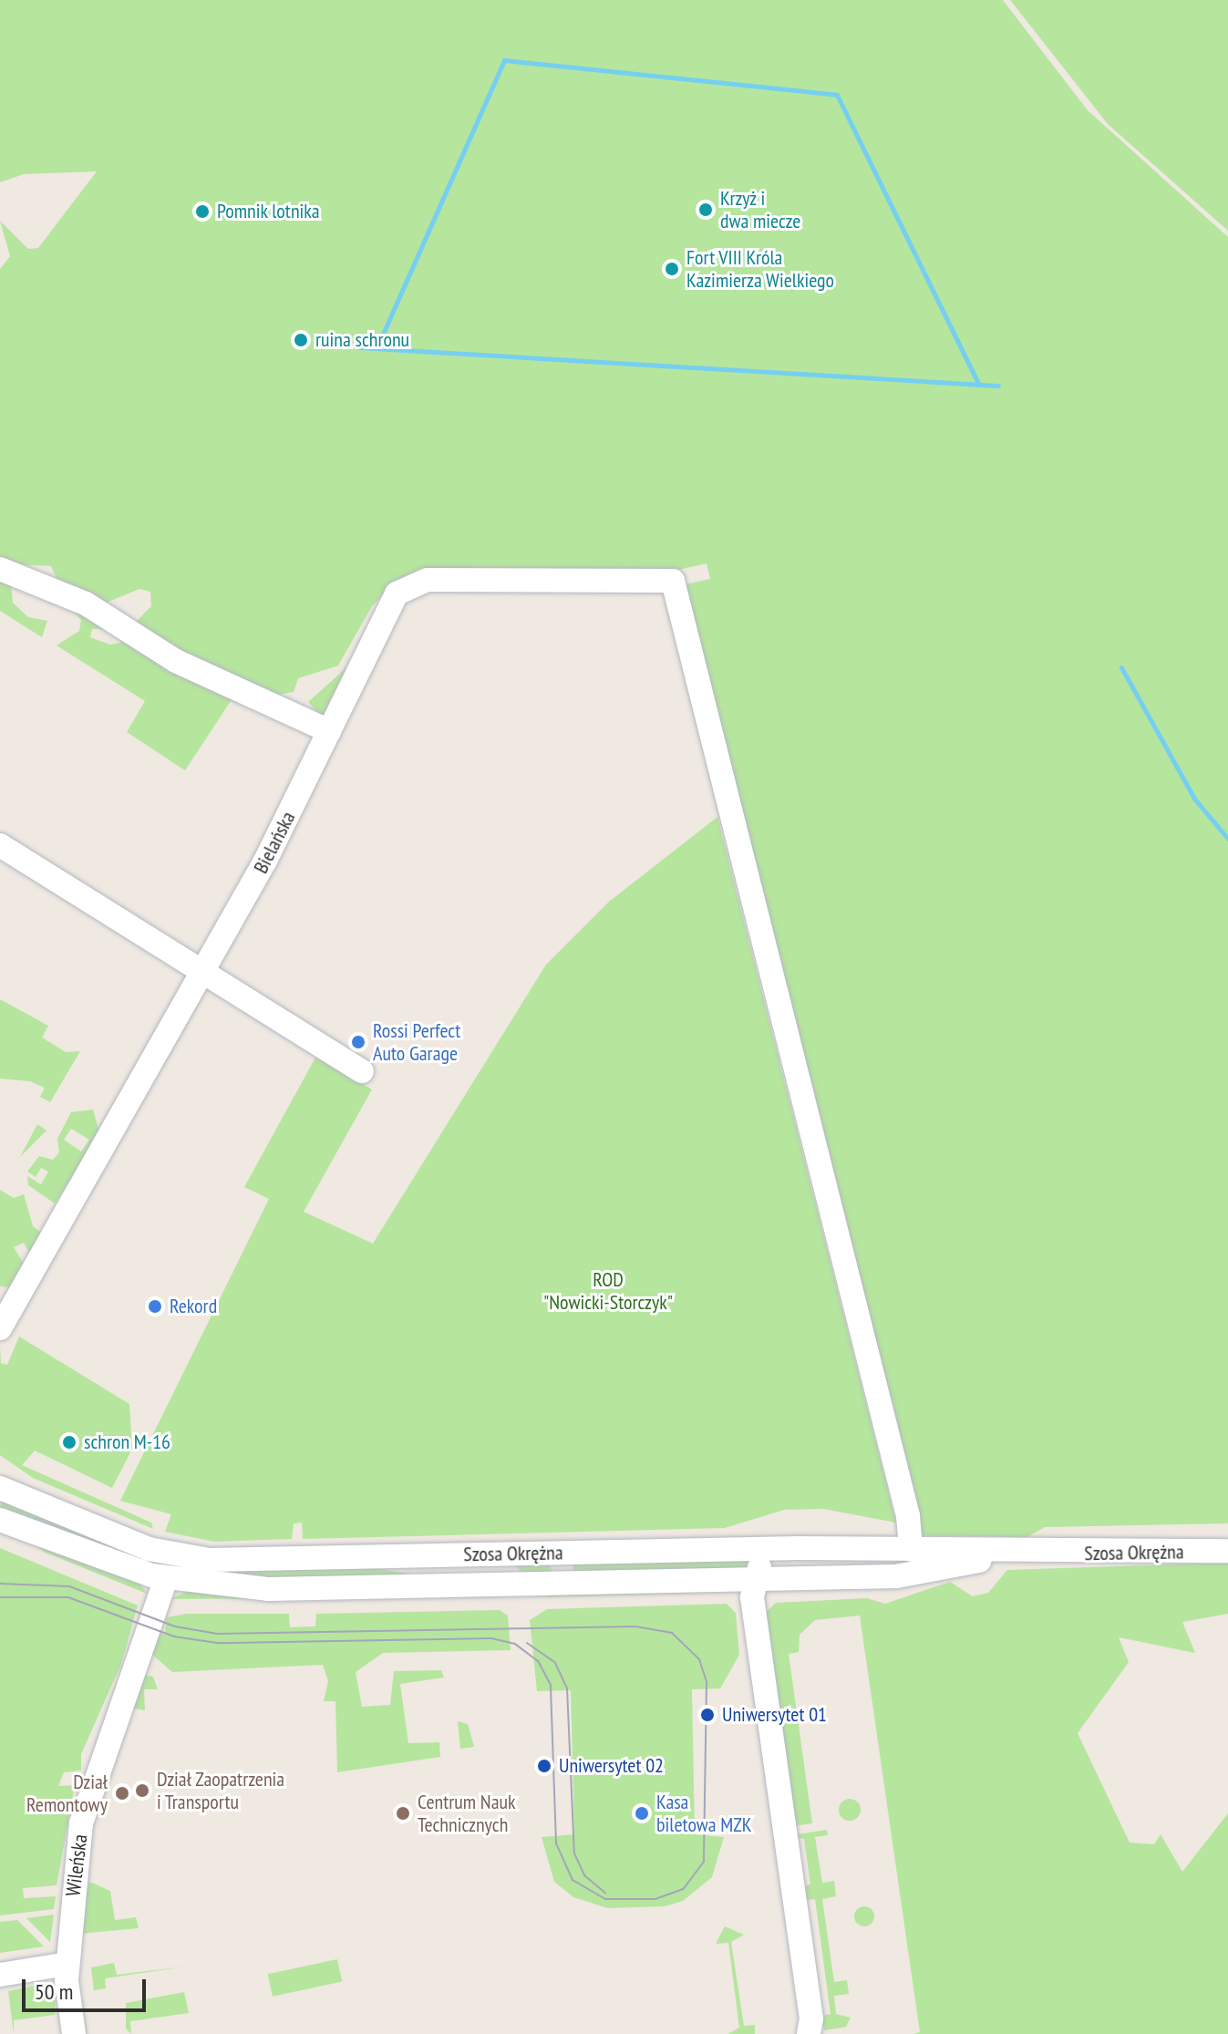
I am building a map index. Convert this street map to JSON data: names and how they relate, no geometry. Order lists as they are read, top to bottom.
{
  "streets": {
    "street": ["Bielańska", "Szosa Okrężna", "Wileńska"]
  },
  "crossings": [
    ["Bielańska", "Szosa Okrężna"],
    ["Szosa Okrężna", "Wileńska"]
  ],
  "parks": ["ROD \"Nowicki-Storczyk\""],
  "places": [
    "Krzyż i dwa miecze",
    "Pomnik lotnika",
    "Fort VIII Króla Kazimierza Wielkiego",
    "ruina schronu",
    "Rossi Perfect Auto Garage",
    "Rekord",
    "schron M-16",
    "Uniwersytet 01",
    "Uniwersytet 02",
    "Dział Zaopatrzenia i Transportu",
    "Dział Remontowy",
    "Centrum Nauk Technicznych",
    "Kasa biletowa MZK"
  ],
  "scale_bar": "50 m"
}
